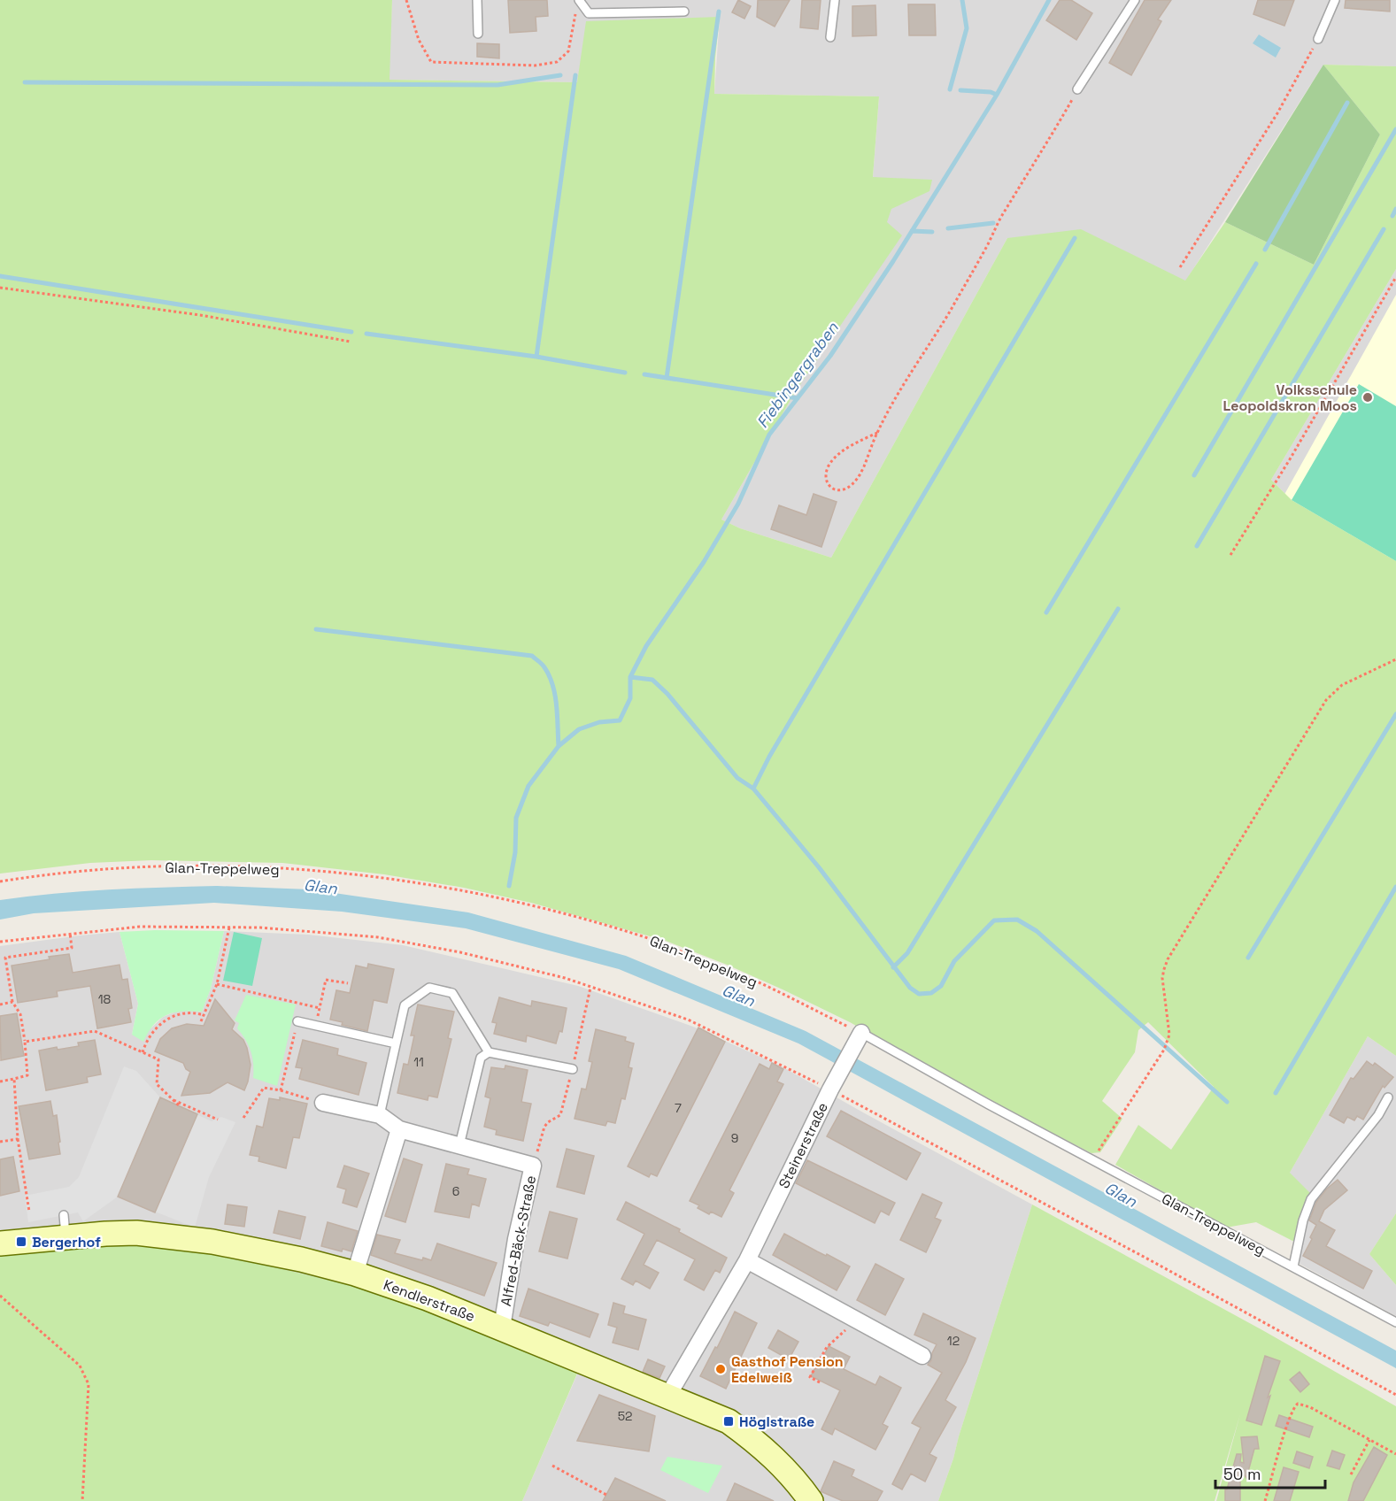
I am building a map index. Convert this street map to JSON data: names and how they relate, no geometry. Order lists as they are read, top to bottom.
{
  "streets": {
    "street": ["Steinerstraße", "Alfred-Bäck-Straße", "Kendlerstraße"],
    "lane": ["Glan-Treppelweg"]
  },
  "crossings": [
    ["Glan-Treppelweg", "Steinerstraße"],
    ["Steinerstraße", "Kendlerstraße"],
    ["Alfred-Bäck-Straße", "Kendlerstraße"]
  ],
  "water": ["Fiebingergraben", "Glan"],
  "places": {
    "other": ["Volksschule Leopoldskron Moos", "Gasthof Pension Edelweiß"],
    "transit": ["Bergerhof", "Höglstraße"]
  },
  "house_numbers": [
    "18",
    "11",
    "7",
    "9",
    "6",
    "12",
    "52"
  ],
  "scale_bar": "50 m"
}
